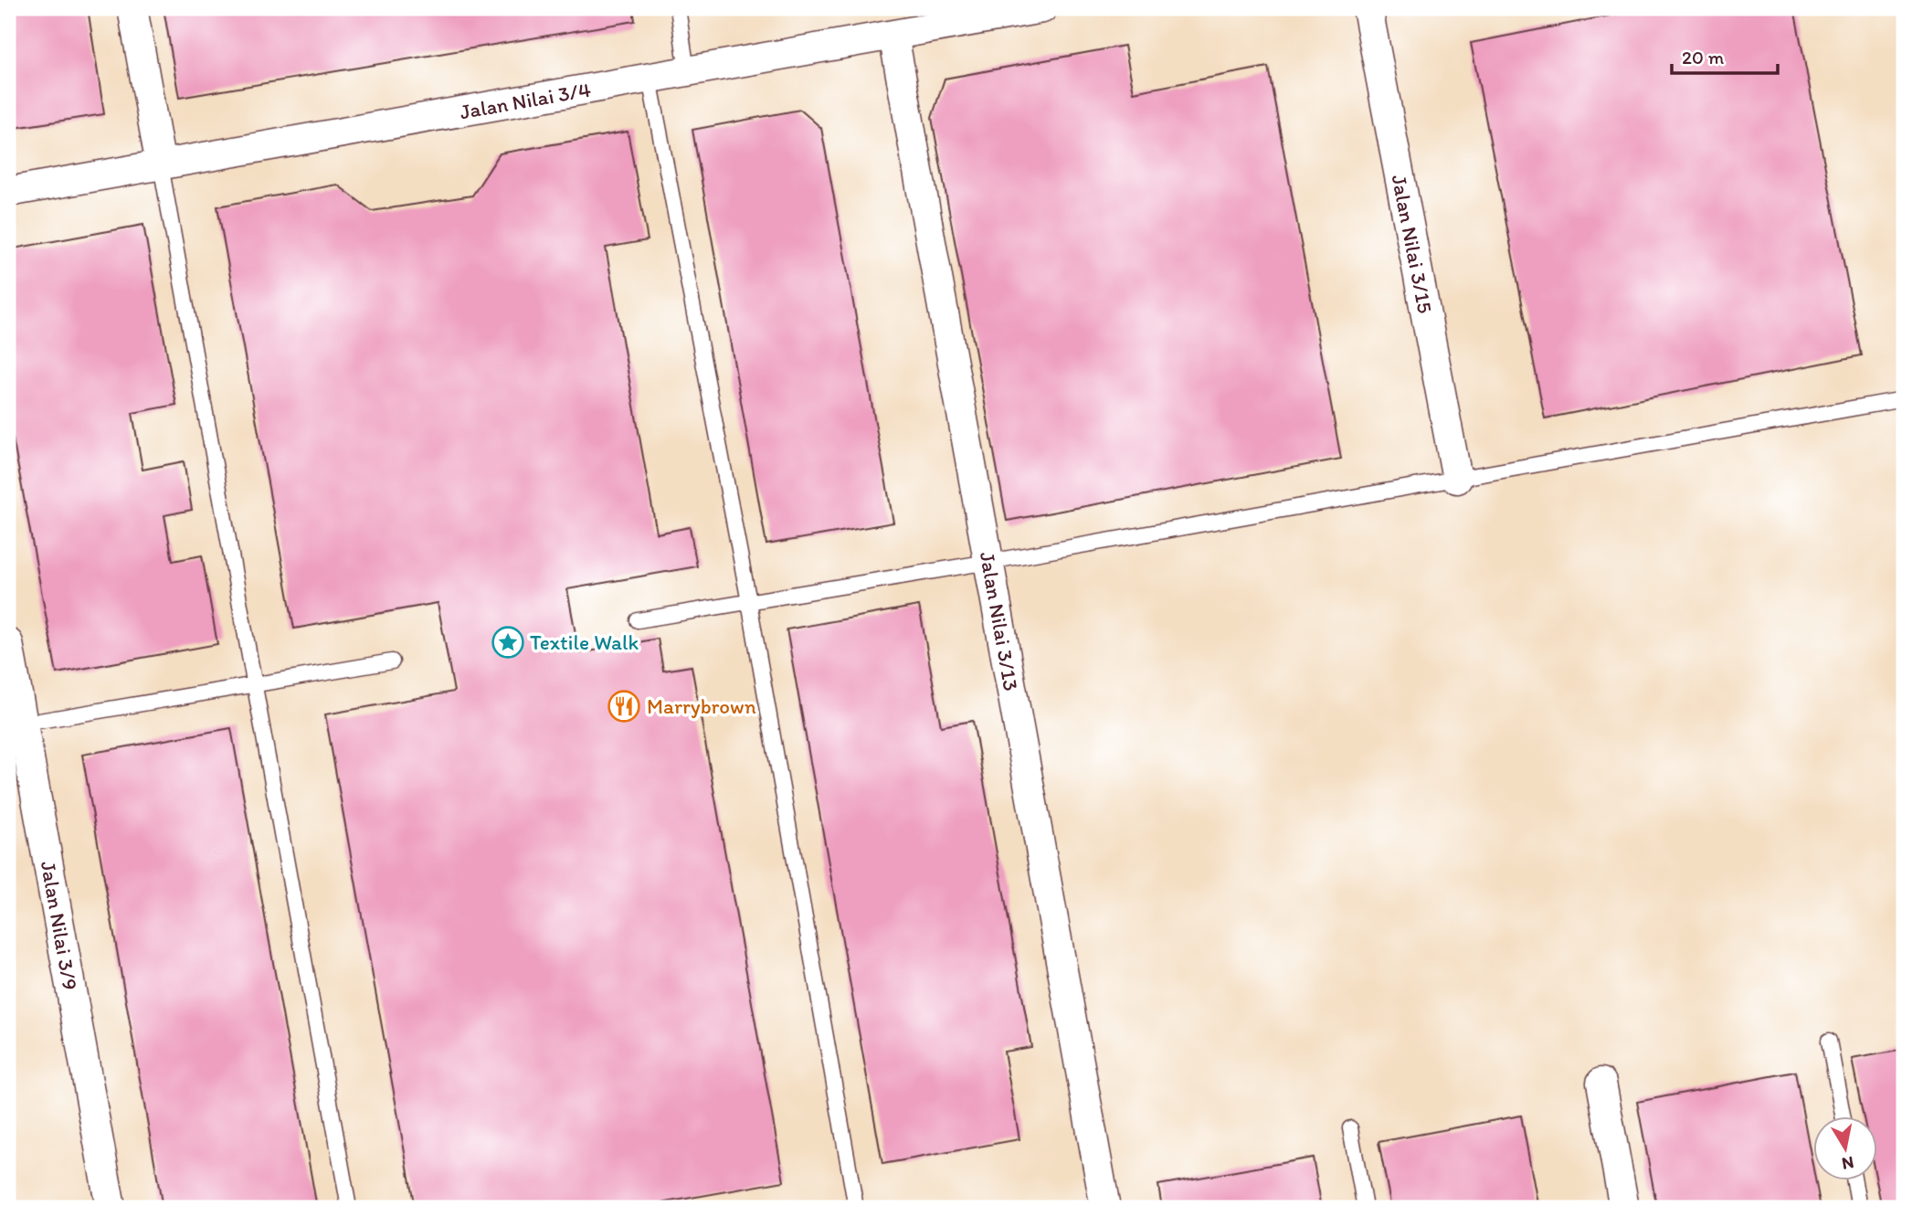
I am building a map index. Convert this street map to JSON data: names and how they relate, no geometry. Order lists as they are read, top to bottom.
{
  "streets": {
    "street": [
      "Jalan Nilai 3/4",
      "Jalan Nilai 3/15",
      "Jalan Nilai 3/13",
      "Jalan Nilai 3/9"
    ]
  },
  "crossings": [
    ["Jalan Nilai 3/4", "Jalan Nilai 3/13"]
  ],
  "places": {
    "place": ["Textile Walk"],
    "restaurant": ["Marrybrown"]
  },
  "scale_bar": "20 m",
  "north": "bottom"
}
